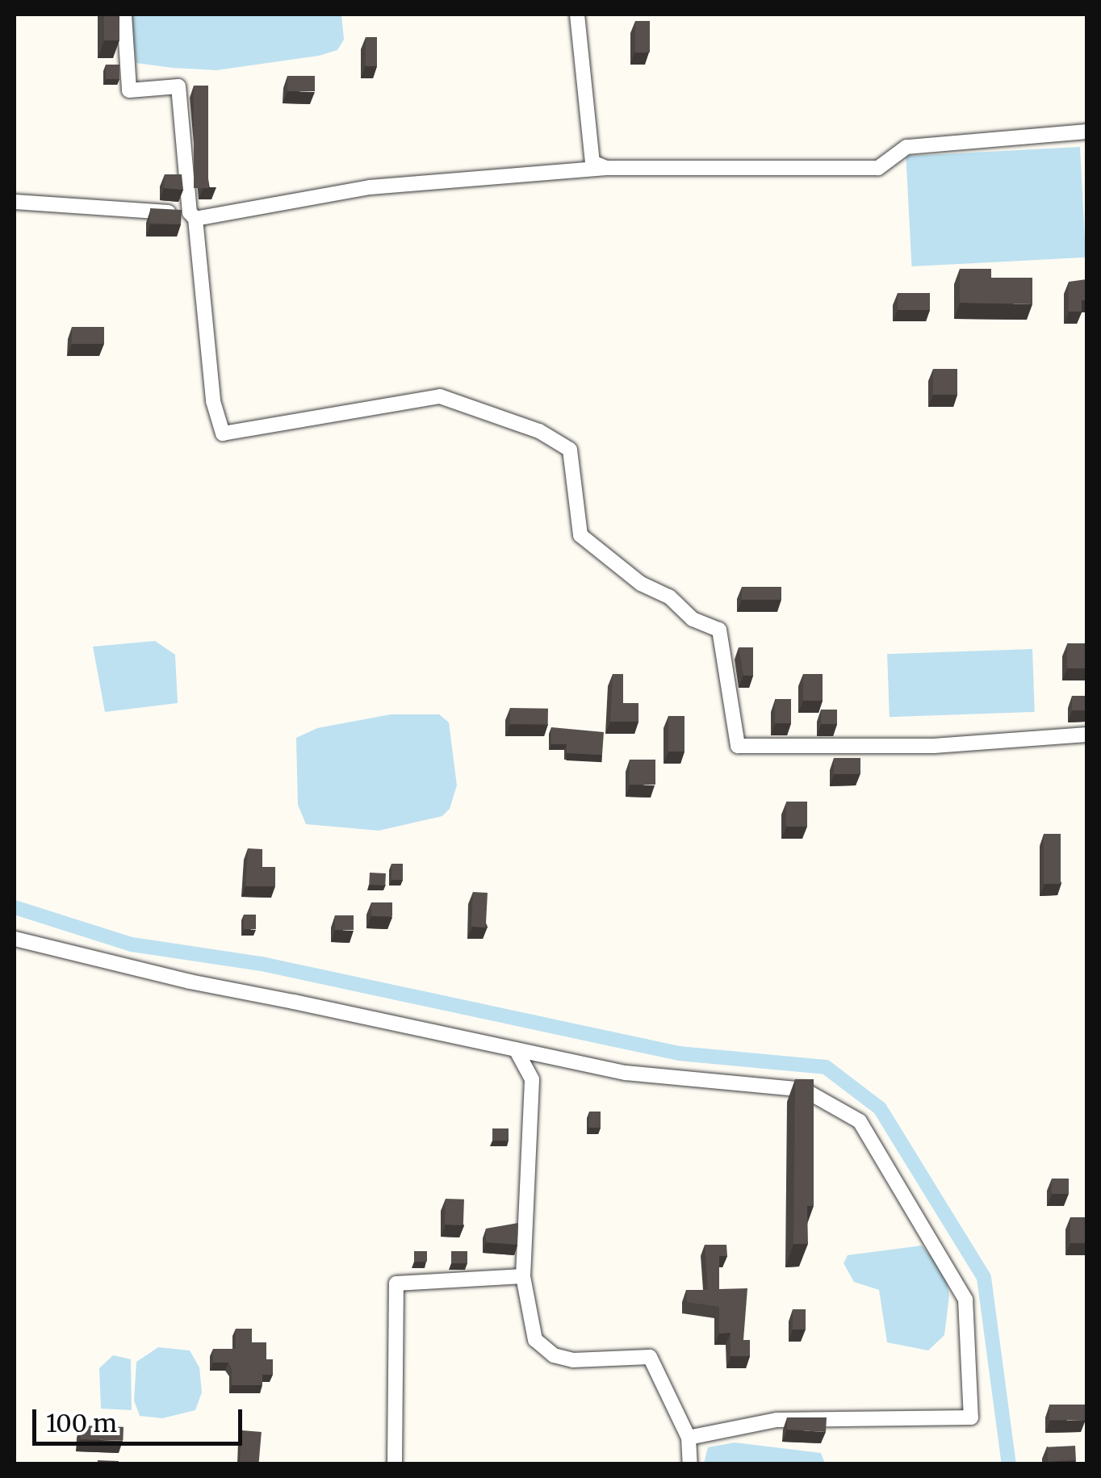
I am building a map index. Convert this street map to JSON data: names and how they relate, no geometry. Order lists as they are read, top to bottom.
{
  "scale_bar": "100 m"
}
